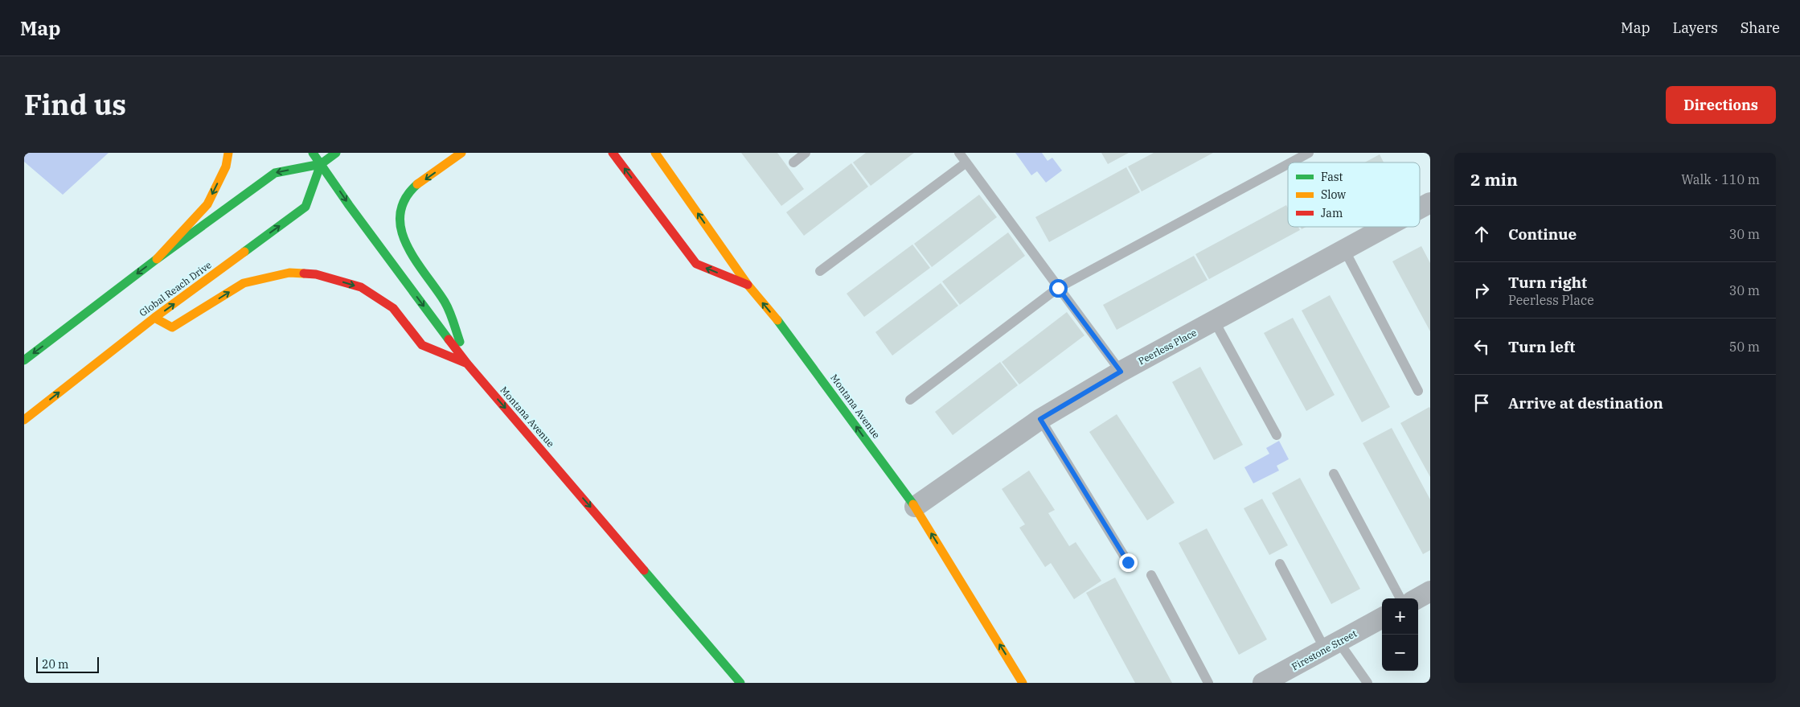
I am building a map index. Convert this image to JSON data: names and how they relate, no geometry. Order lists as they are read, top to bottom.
{
  "streets": {
    "main road": ["Global Reach Drive", "Montana Avenue"],
    "street": ["Peerless Place", "Firestone Street"]
  },
  "crossings": [
    ["Global Reach Drive", "Montana Avenue"],
    ["Peerless Place", "Montana Avenue"]
  ],
  "legend": ["Fast", "Slow", "Jam"],
  "scale_bar": "20 m",
  "page": {
    "header": "Map",
    "nav": ["Map", "Layers", "Share"],
    "title": "Find us",
    "buttons": "Directions",
    "heading": ["2 min", "Walk · 110 m"],
    "list": [
      ["Continue", "30 m"],
      ["Turn right", "Peerless Place", "30 m"],
      ["Turn left", "50 m"],
      "Arrive at destination"
    ],
    "map_buttons": ["+", "−"],
    "scale": "20 m"
  }
}
